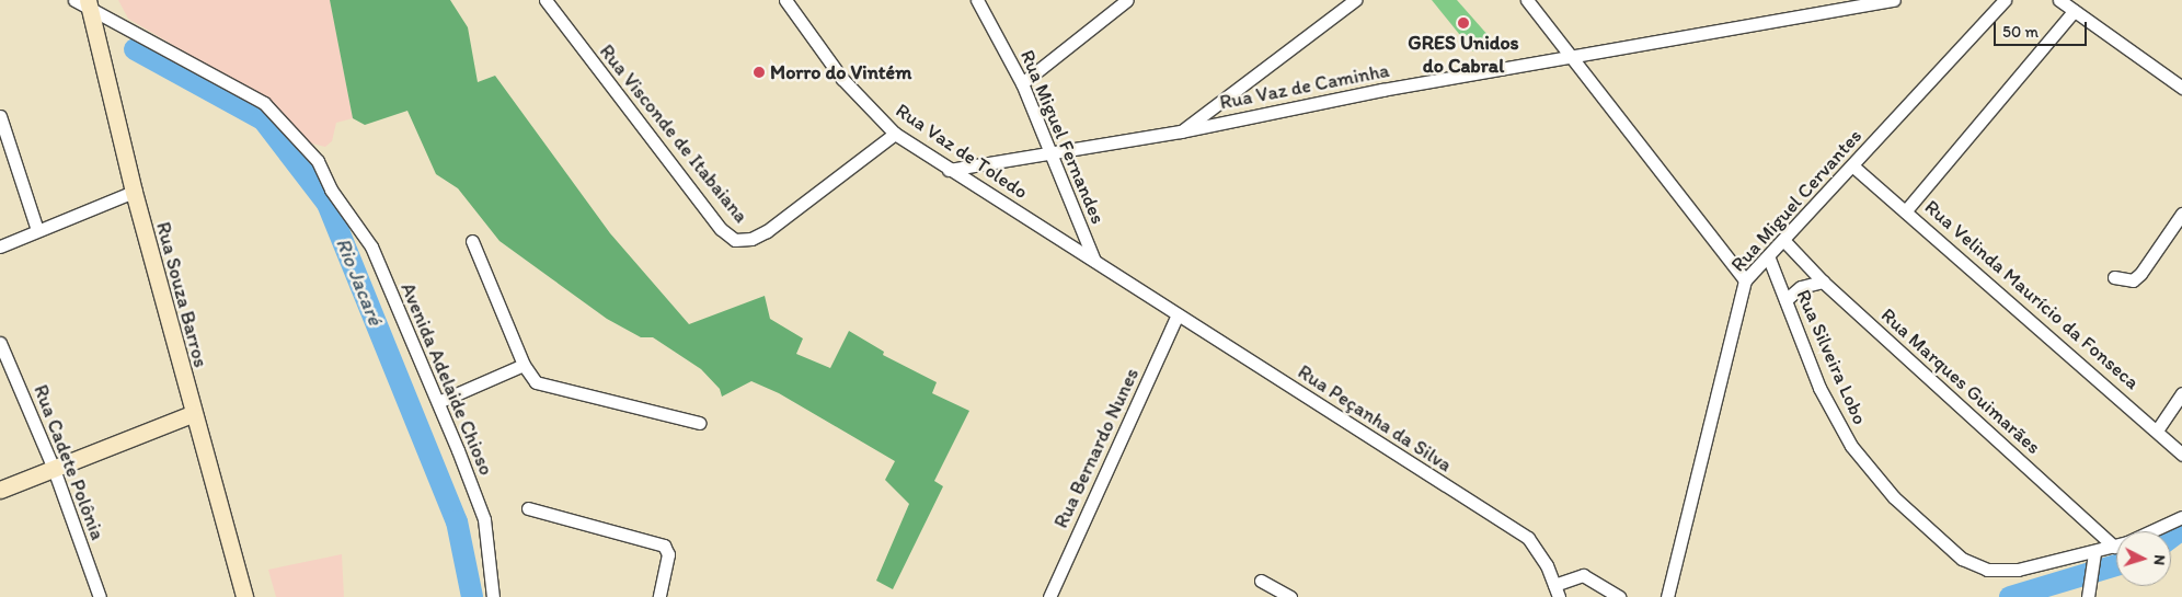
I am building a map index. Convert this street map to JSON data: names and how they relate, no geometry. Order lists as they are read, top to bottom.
{
  "streets": {
    "main road": ["Rua Souza Barros"],
    "street": [
      "Rua Vaz de Caminha",
      "Rua Visconde de Itabaiana",
      "Rua Miguel Fernandes",
      "Rua Vaz de Toledo",
      "Rua Miguel Cervantes",
      "Rua Velinda Maurício da Fonseca",
      "Rua Silveira Lobo",
      "Avenida Adelaide Chioso",
      "Rua Marques Guimarães",
      "Rua Peçanha da Silva",
      "Rua Bernardo Nunes",
      "Rua Cadete Polônia"
    ]
  },
  "crossings": [
    ["Rua Vaz de Caminha", "Rua Miguel Fernandes"],
    ["Rua Vaz de Caminha", "Rua Vaz de Toledo"],
    ["Rua Visconde de Itabaiana", "Rua Vaz de Toledo"],
    ["Rua Miguel Fernandes", "Rua Vaz de Toledo"],
    ["Rua Miguel Fernandes", "Rua Peçanha da Silva"],
    ["Rua Vaz de Toledo", "Rua Peçanha da Silva"],
    ["Rua Miguel Cervantes", "Rua Velinda Maurício da Fonseca"],
    ["Rua Miguel Cervantes", "Rua Silveira Lobo"],
    ["Rua Miguel Cervantes", "Rua Marques Guimarães"],
    ["Rua Souza Barros", "Avenida Adelaide Chioso"],
    ["Rua Silveira Lobo", "Rua Marques Guimarães"],
    ["Rua Peçanha da Silva", "Rua Bernardo Nunes"]
  ],
  "water": ["Rio Jacaré"],
  "places": ["GRES Unidos do Cabral", "Morro do Vintém"],
  "scale_bar": "50 m",
  "north": "right"
}
